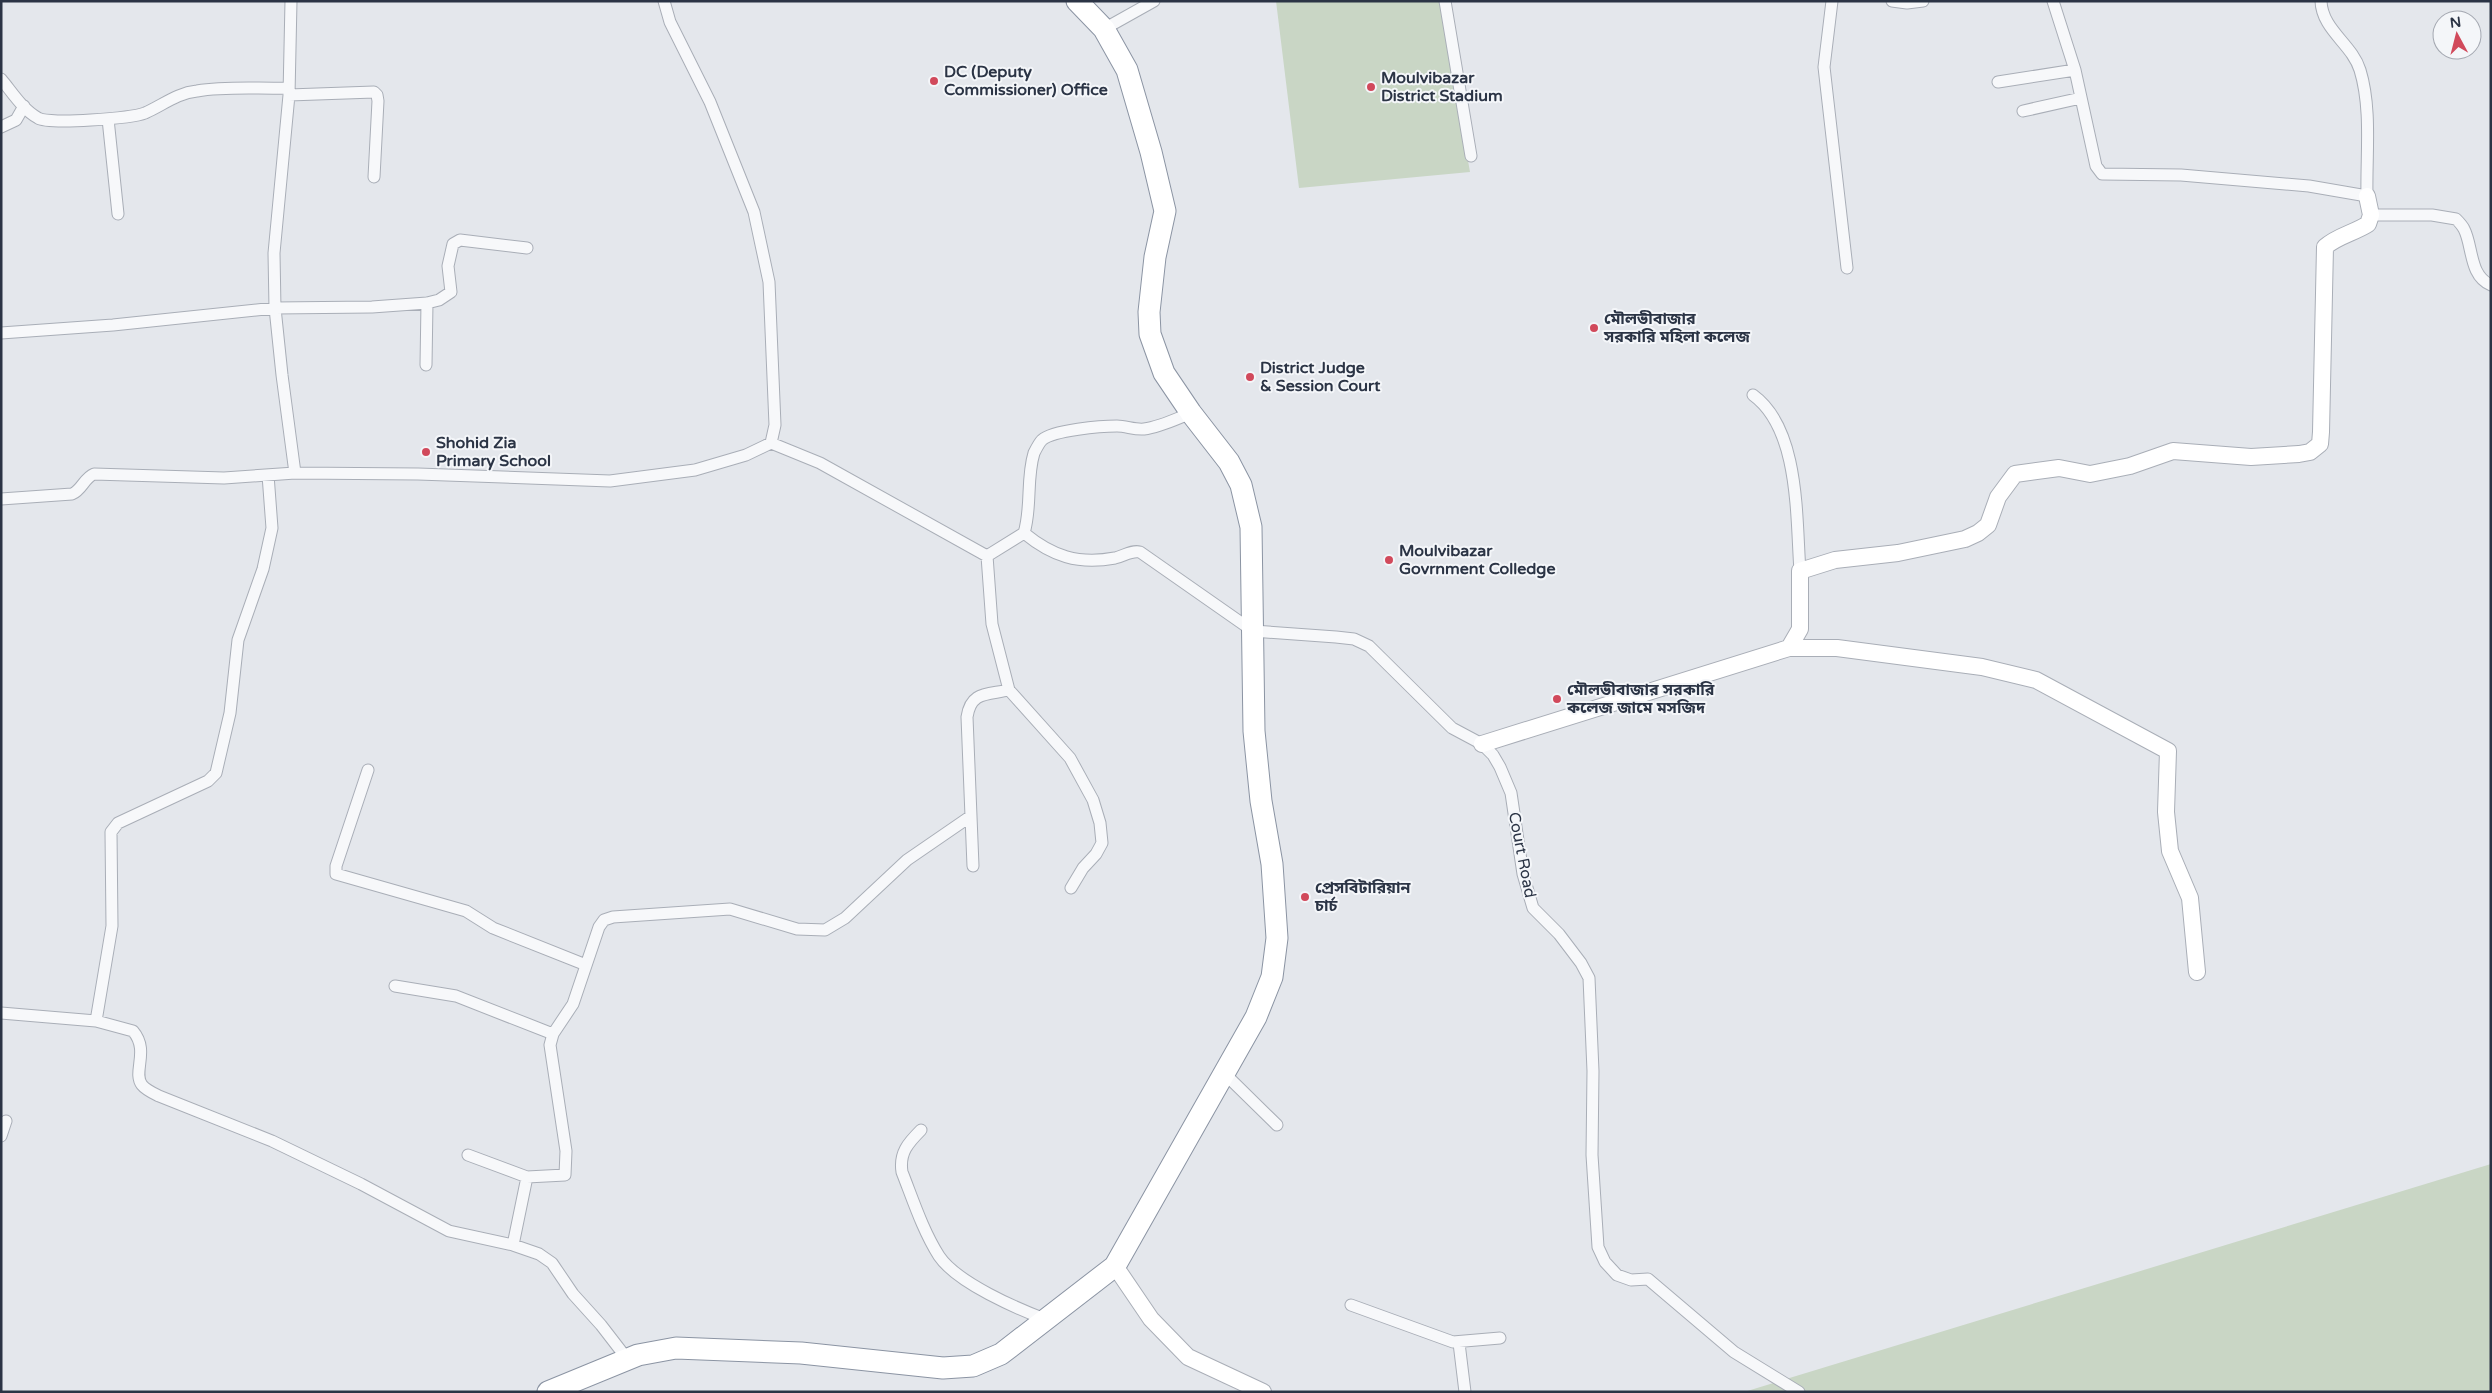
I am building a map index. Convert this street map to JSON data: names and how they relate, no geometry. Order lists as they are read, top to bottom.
{
  "streets": {
    "street": ["Court Road"]
  },
  "places": [
    "DC (Deputy Commissioner) Office",
    "Moulvibazar District Stadium",
    "মৌলভীবাজার সরকারি মহিলা কলেজ",
    "District Judge & Session Court",
    "Shohid Zia Primary School",
    "Moulvibazar Govrnment Colledge",
    "মৌলভীবাজার সরকারি কলেজ জামে মসজিদ",
    "প্রেসবিটারিয়ান চার্চ"
  ],
  "north": "top"
}
